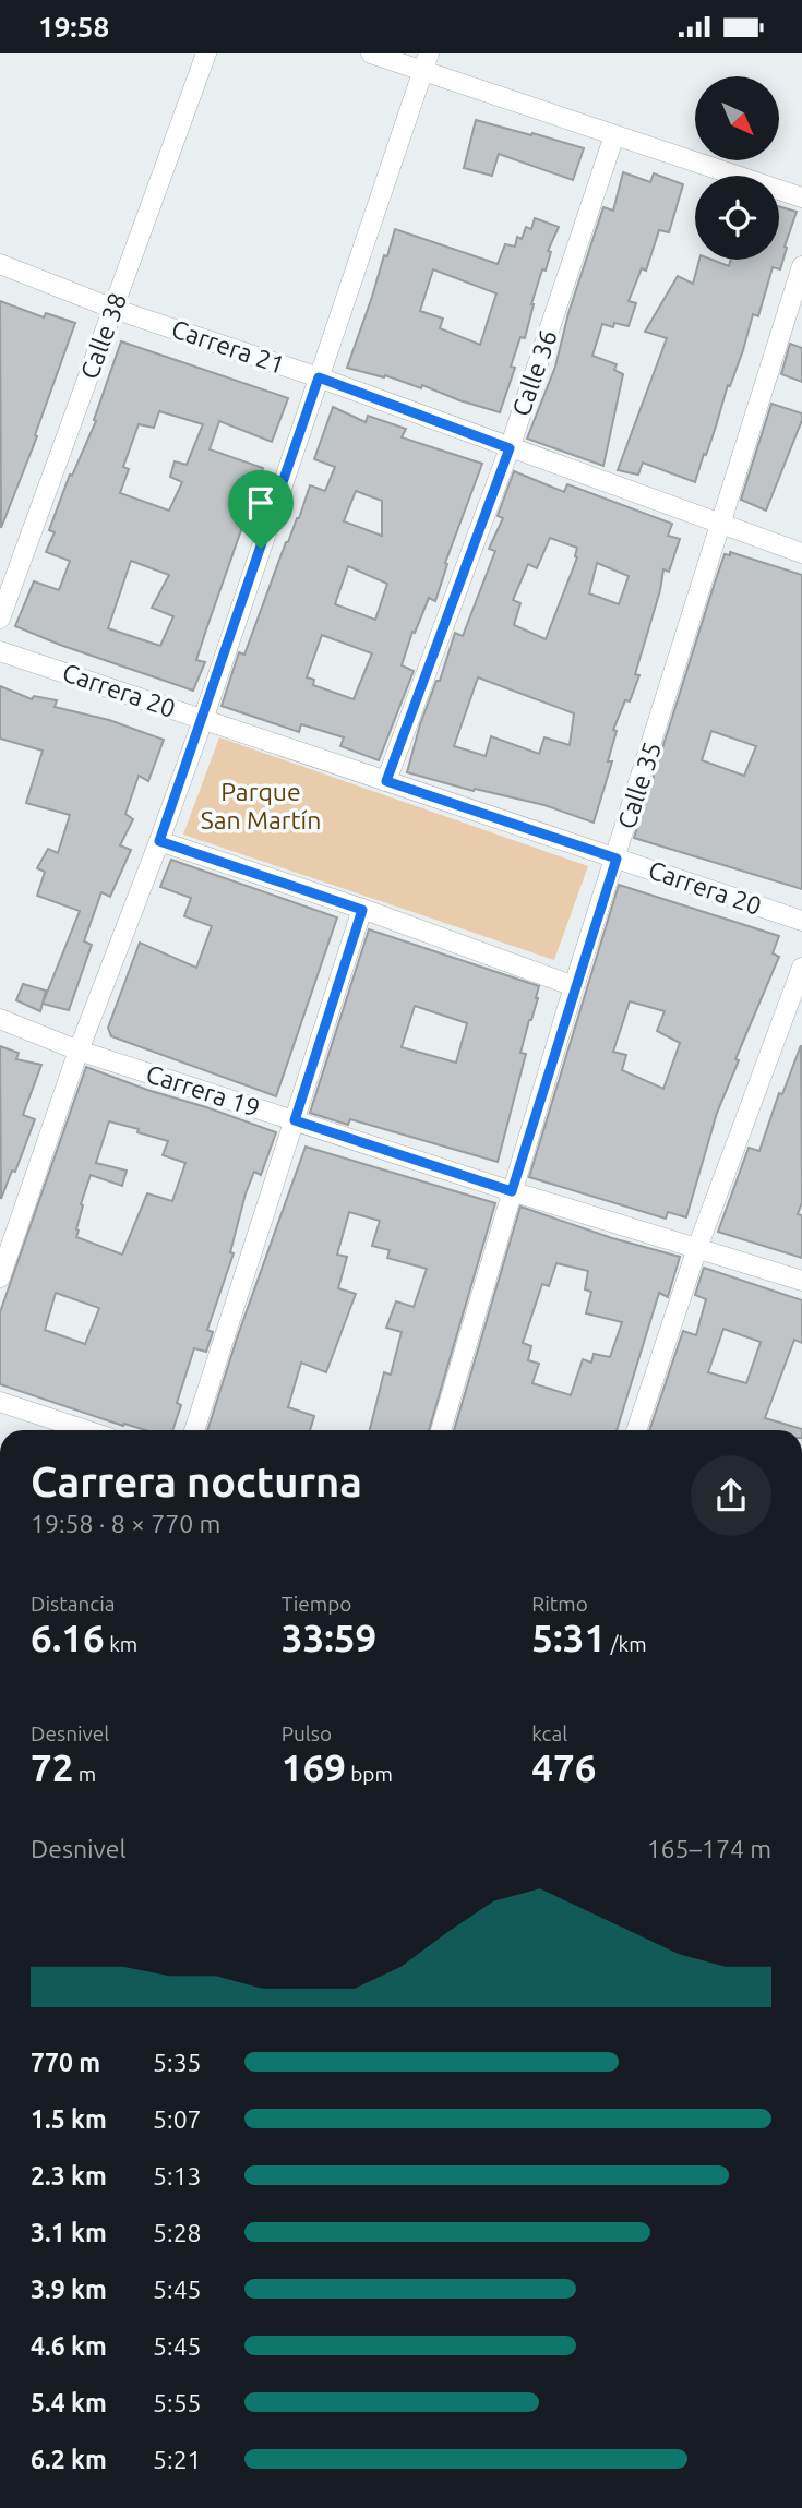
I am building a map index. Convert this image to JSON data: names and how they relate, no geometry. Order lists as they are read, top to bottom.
{
  "streets": {
    "street": [
      "Calle 38",
      "Carrera 21",
      "Calle 36",
      "Carrera 20",
      "Calle 35",
      "Carrera 19"
    ]
  },
  "crossings": [
    ["Calle 38", "Carrera 21"],
    ["Carrera 21", "Calle 36"],
    ["Carrera 21", "Calle 35"],
    ["Calle 36", "Carrera 20"],
    ["Carrera 20", "Calle 35"],
    ["Calle 35", "Carrera 19"]
  ],
  "parks": ["Parque San Martín"],
  "north": "bottom right",
  "page": {
    "status": "19:58",
    "heading": ["Carrera nocturna", "19:58 · 8 × 770 m"],
    "stats": [
      ["Distancia", "6.16 km"],
      ["Tiempo", "33:59"],
      ["Ritmo", "5:31 /km"],
      ["Desnivel", "72 m"],
      ["Pulso", "169 bpm"],
      ["kcal", "476"]
    ],
    "chart": ["Desnivel", "165–174 m"],
    "list": [
      {
        "name": "770 m",
        "note": "5:35"
      },
      {
        "name": "1.5 km",
        "note": "5:07"
      },
      {
        "name": "2.3 km",
        "note": "5:13"
      },
      {
        "name": "3.1 km",
        "note": "5:28"
      },
      {
        "name": "3.9 km",
        "note": "5:45"
      },
      {
        "name": "4.6 km",
        "note": "5:45"
      },
      {
        "name": "5.4 km",
        "note": "5:55"
      },
      {
        "name": "6.2 km",
        "note": "5:21"
      }
    ]
  }
}
